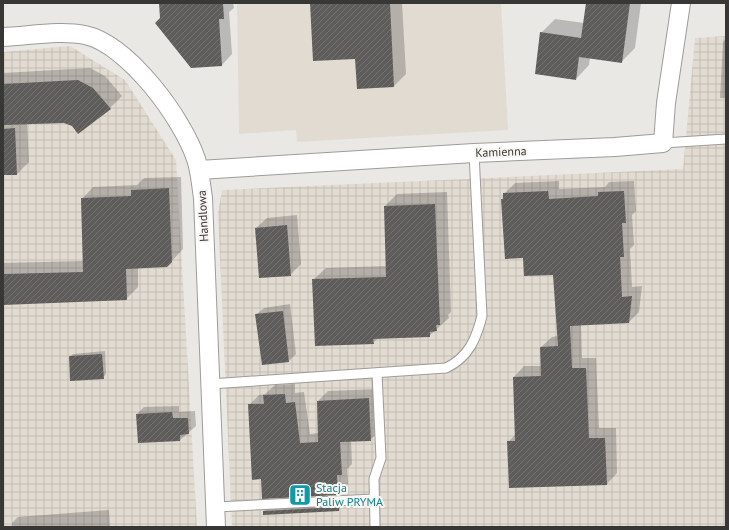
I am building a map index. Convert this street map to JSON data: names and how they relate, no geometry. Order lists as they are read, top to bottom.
{
  "streets": {
    "street": ["Kamienna", "Handlowa"]
  },
  "crossings": [
    ["Kamienna", "Handlowa"]
  ],
  "places": {
    "building": ["Stacja Paliw PRYMA"]
  }
}
